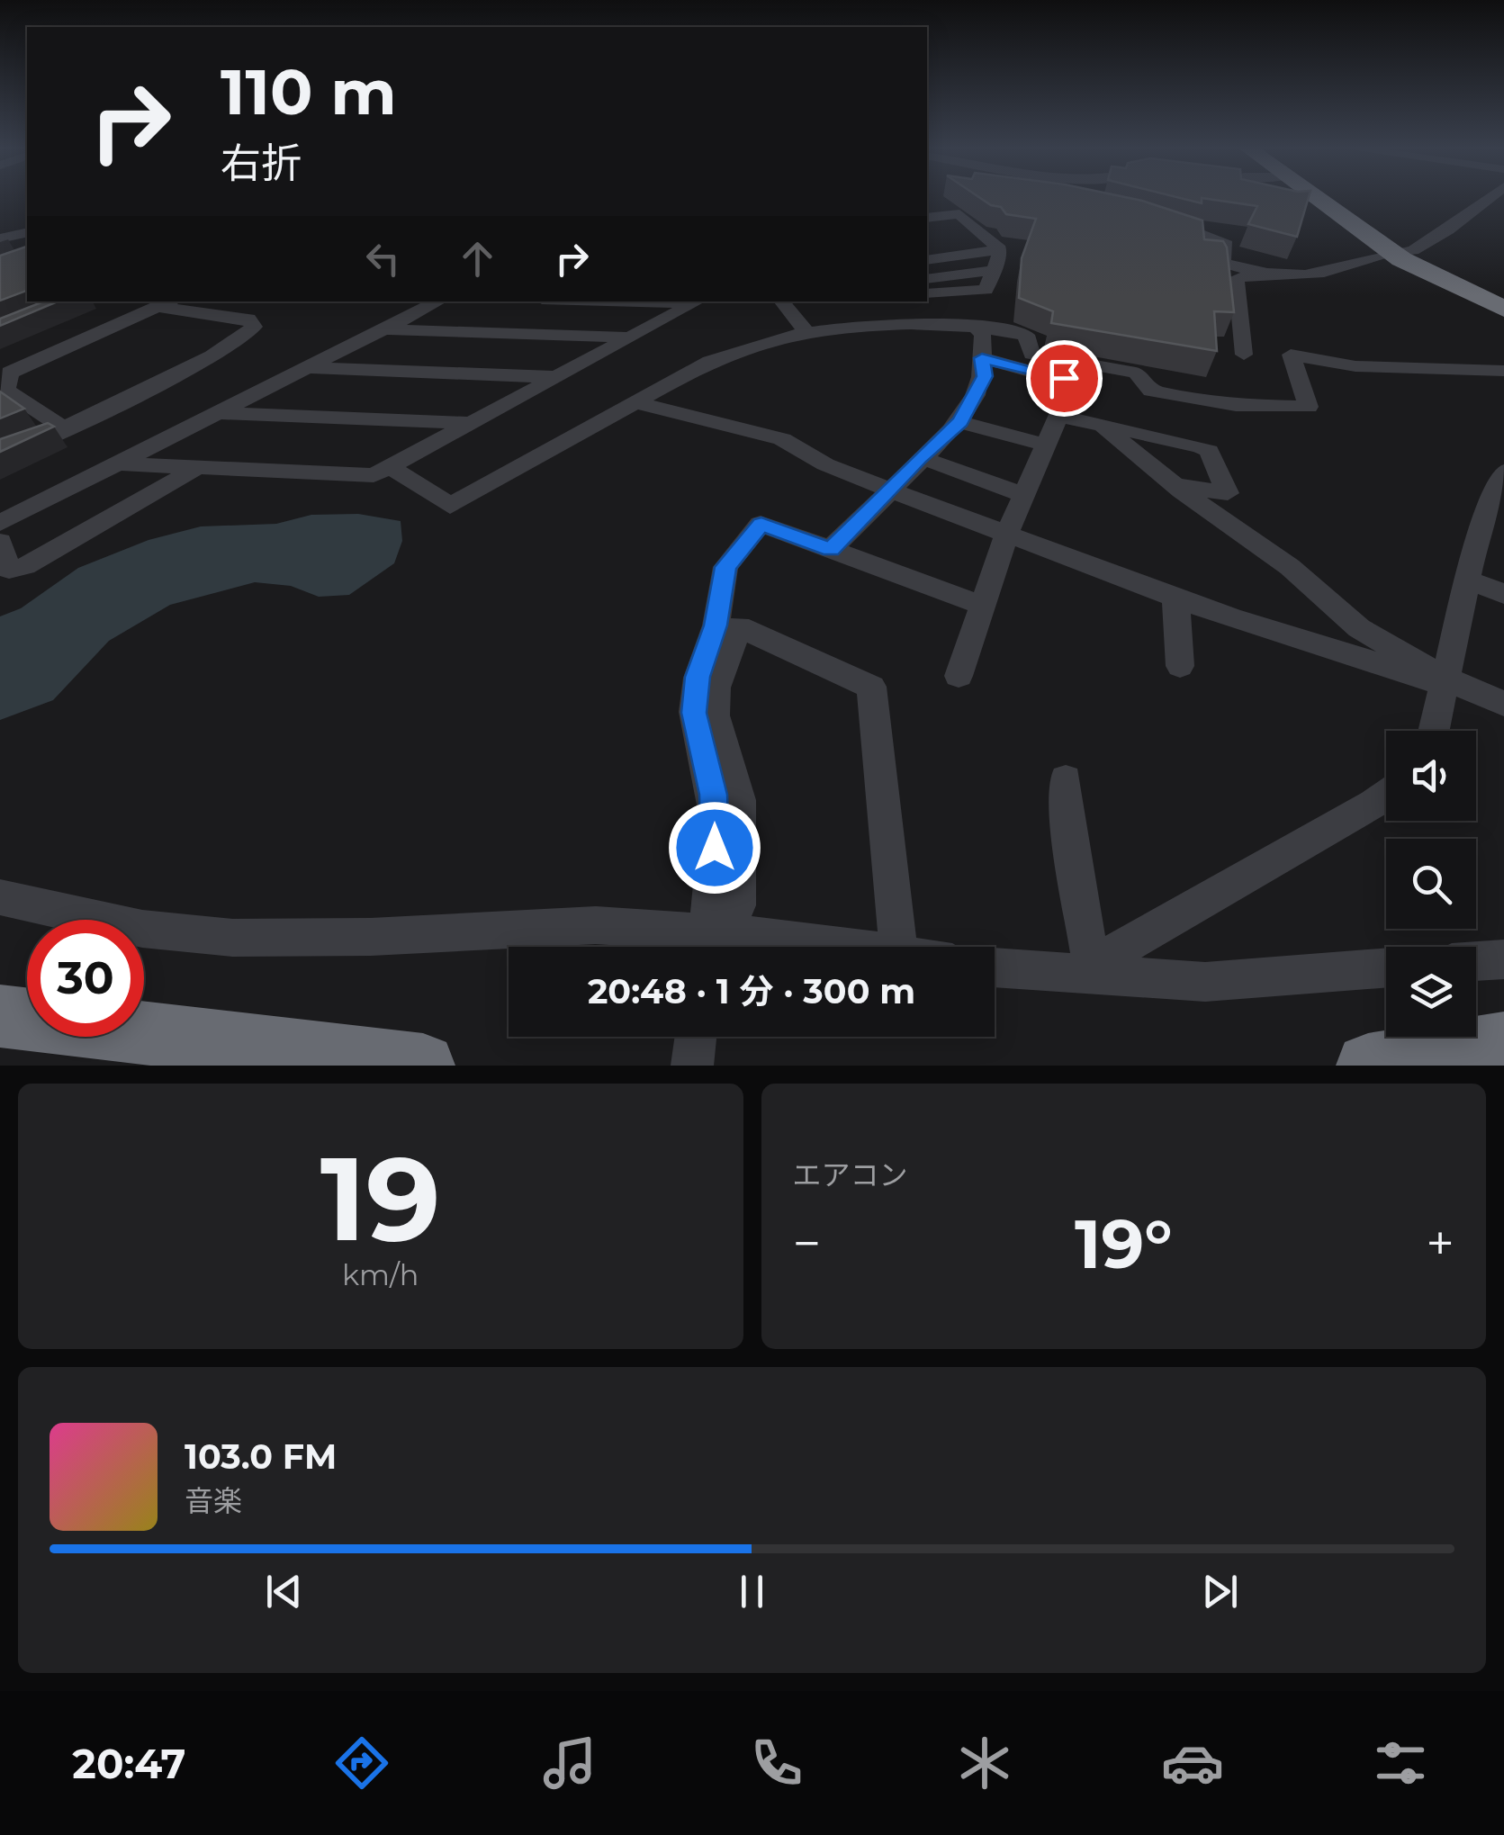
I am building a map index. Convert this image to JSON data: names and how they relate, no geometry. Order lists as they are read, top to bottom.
{
  "page": {
    "turn": ["110 m", "右折"],
    "limit": "30",
    "trip": "20:48 · 1 分 · 300 m",
    "tile": [
      ["19", "km/h"],
      "エアコン"
    ],
    "heat": ["−", "19°", "+"],
    "song": ["103.0 FM", "音楽"],
    "tabs": "20:47"
  }
}
